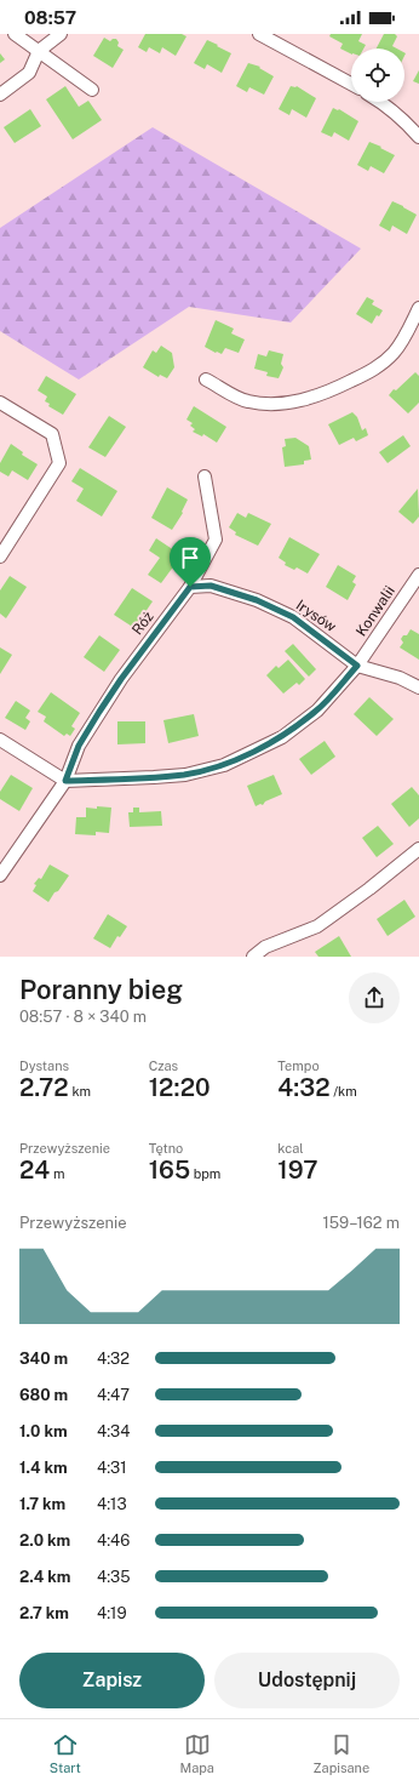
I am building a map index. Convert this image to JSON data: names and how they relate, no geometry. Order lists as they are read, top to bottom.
{
  "streets": {
    "street": ["Konwalii", "Irysów", "Róż"]
  },
  "crossings": [
    ["Konwalii", "Irysów"],
    ["Irysów", "Róż"]
  ],
  "page": {
    "status": "08:57",
    "heading": ["Poranny bieg", "08:57 · 8 × 340 m"],
    "stats": [
      ["Dystans", "2.72 km"],
      ["Czas", "12:20"],
      ["Tempo", "4:32 /km"],
      ["Przewyższenie", "24 m"],
      ["Tętno", "165 bpm"],
      ["kcal", "197"]
    ],
    "chart": ["Przewyższenie", "159–162 m"],
    "list": [
      {
        "name": "340 m",
        "note": "4:32"
      },
      {
        "name": "680 m",
        "note": "4:47"
      },
      {
        "name": "1.0 km",
        "note": "4:34"
      },
      {
        "name": "1.4 km",
        "note": "4:31"
      },
      {
        "name": "1.7 km",
        "note": "4:13"
      },
      {
        "name": "2.0 km",
        "note": "4:46"
      },
      {
        "name": "2.4 km",
        "note": "4:35"
      },
      {
        "name": "2.7 km",
        "note": "4:19"
      }
    ],
    "buttons": ["Zapisz", "Udostępnij"],
    "tabs": ["Start", "Mapa", "Zapisane"]
  }
}
